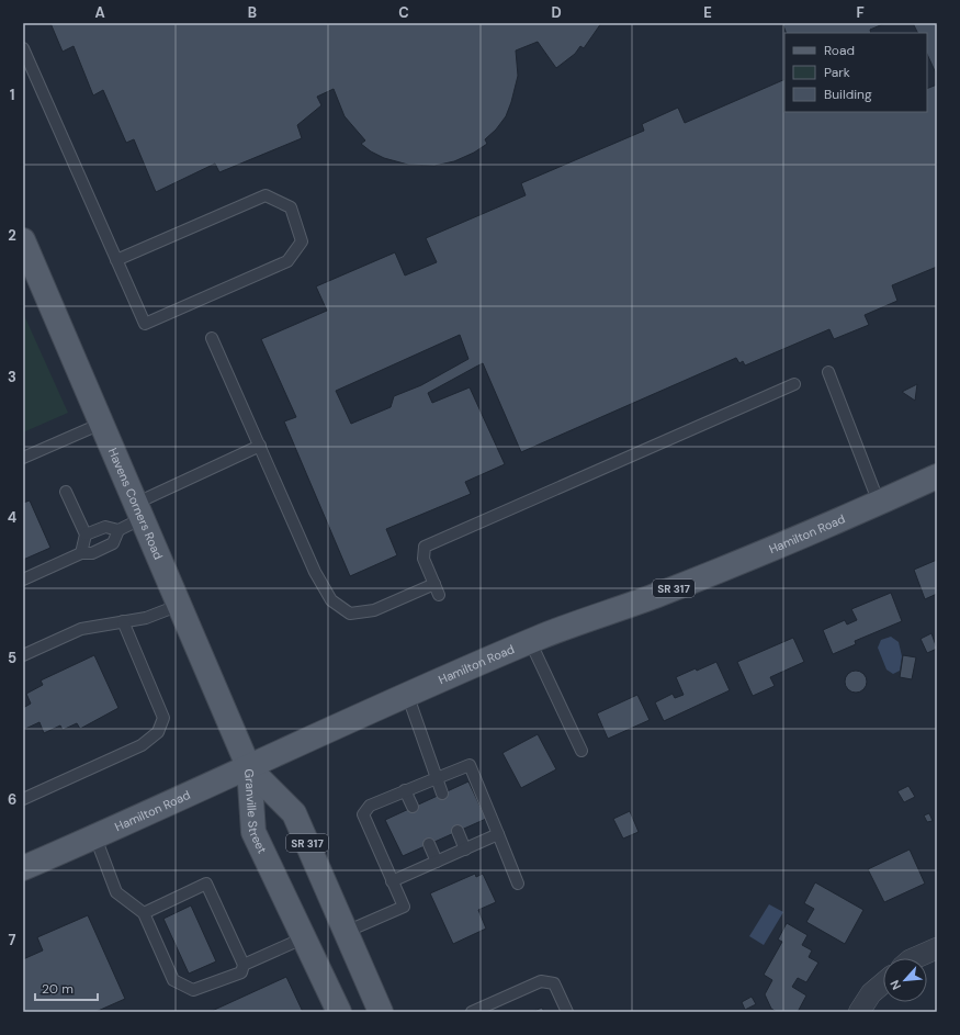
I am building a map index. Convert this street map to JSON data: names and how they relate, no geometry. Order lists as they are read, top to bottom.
{
  "streets": {
    "main road": [
      "Havens Corners Road",
      "Hamilton Road",
      "SR 317",
      "Granville Street"
    ]
  },
  "crossings": [
    ["Havens Corners Road", "Hamilton Road"],
    ["Havens Corners Road", "Granville Street"],
    ["Hamilton Road", "Granville Street"]
  ],
  "legend": ["Road", "Park", "Building"],
  "scale_bar": "20 m",
  "north": "bottom left",
  "grid": {
    "columns": [
      "A",
      "B",
      "C",
      "D",
      "E",
      "F"
    ],
    "rows": [
      "1",
      "2",
      "3",
      "4",
      "5",
      "6",
      "7"
    ]
  }
}
